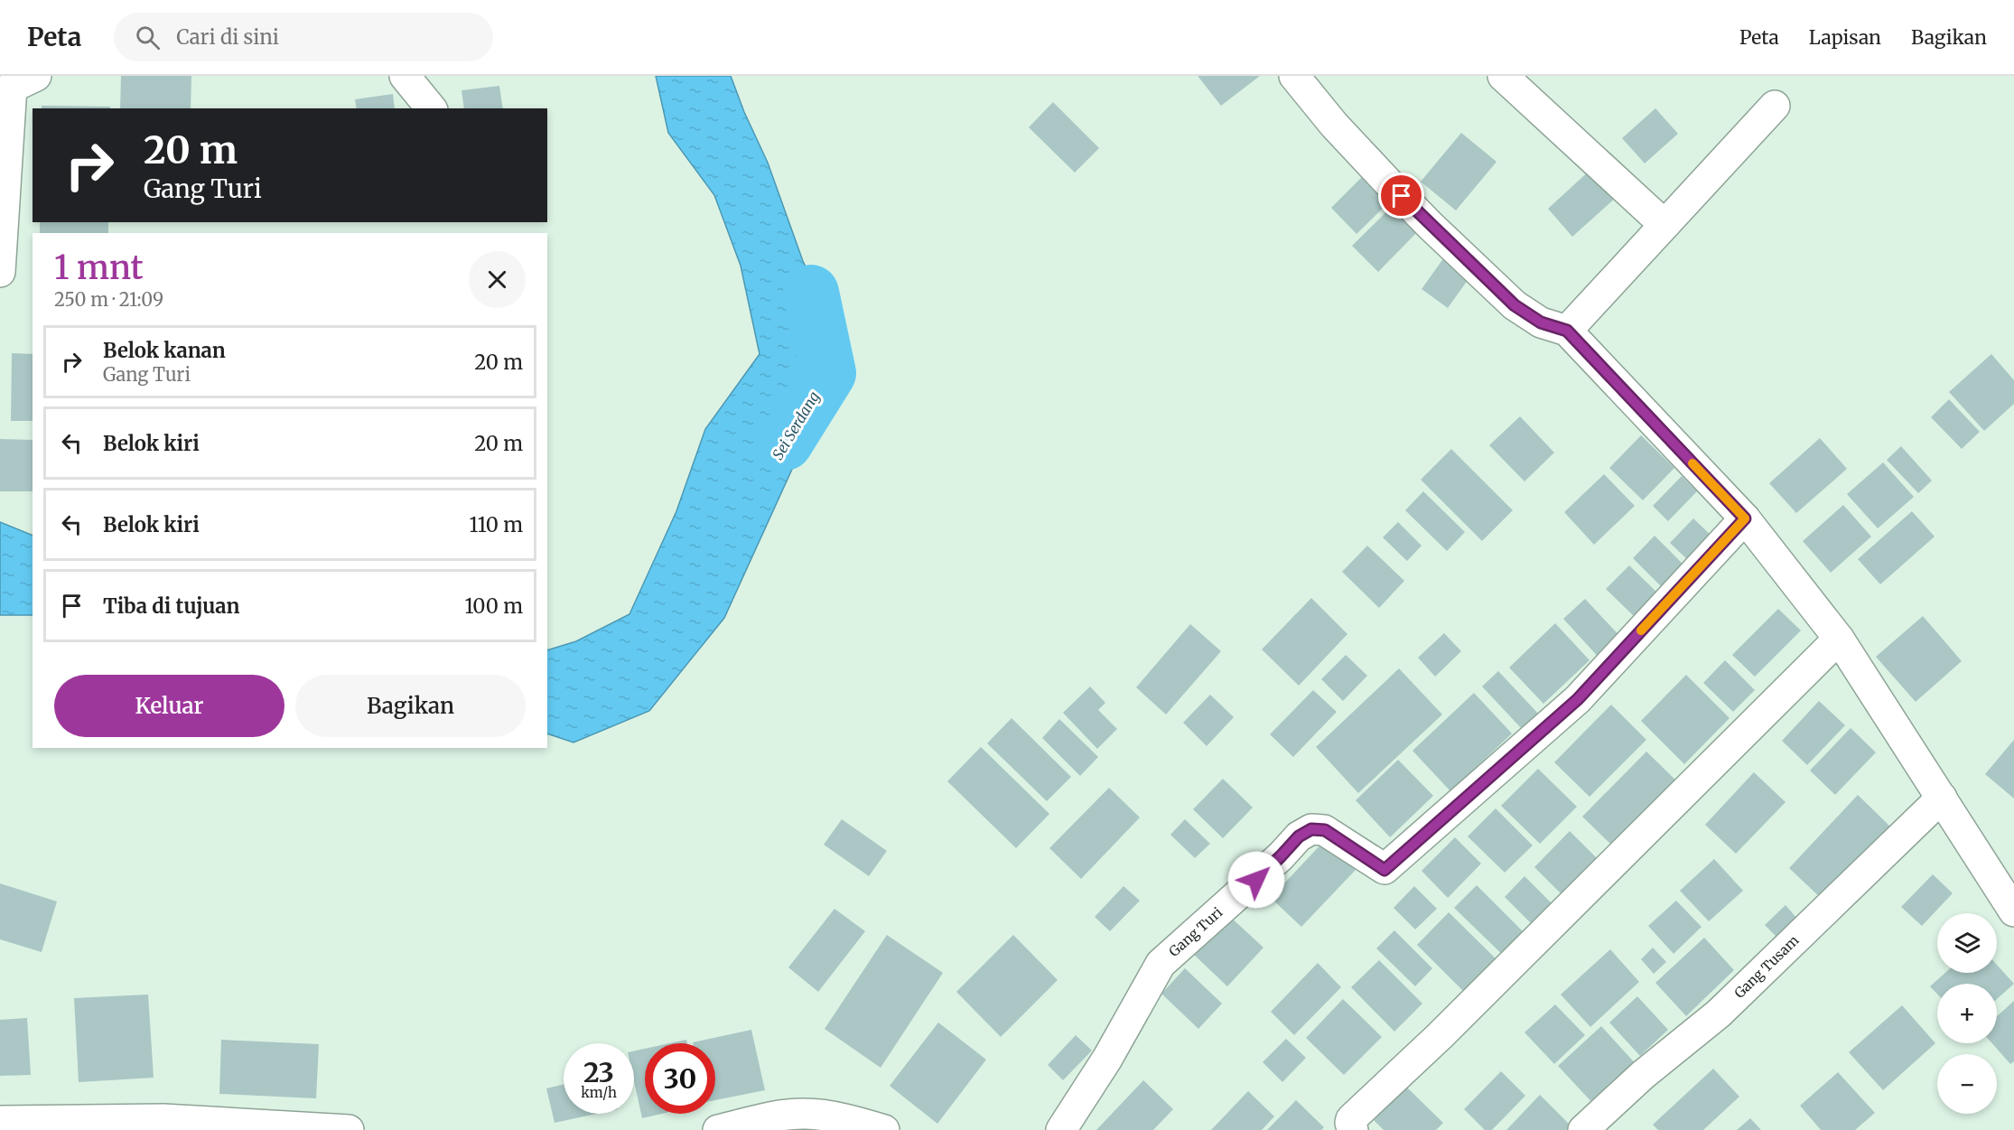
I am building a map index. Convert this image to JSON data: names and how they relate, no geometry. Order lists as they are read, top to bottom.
{
  "streets": {
    "street": ["Gang Turi", "Gang Tusam"]
  },
  "water": ["Sei Serdang"],
  "page": {
    "header": "Peta",
    "search": "Cari di sini",
    "nav": ["Peta", "Lapisan", "Bagikan"],
    "turn": ["20 m", "Gang Turi"],
    "heading": ["1 mnt", "250 m · 21:09"],
    "list": [
      {
        "name": "Belok kanan",
        "note": "Gang Turi",
        "value": "20 m"
      },
      {
        "name": "Belok kiri",
        "value": "20 m"
      },
      {
        "name": "Belok kiri",
        "value": "110 m"
      },
      {
        "name": "Tiba di tujuan",
        "value": "100 m"
      }
    ],
    "buttons": ["Keluar", "Bagikan"],
    "map_buttons": ["+", "−"],
    "speed": "23 km/h",
    "limit": "30"
  }
}
